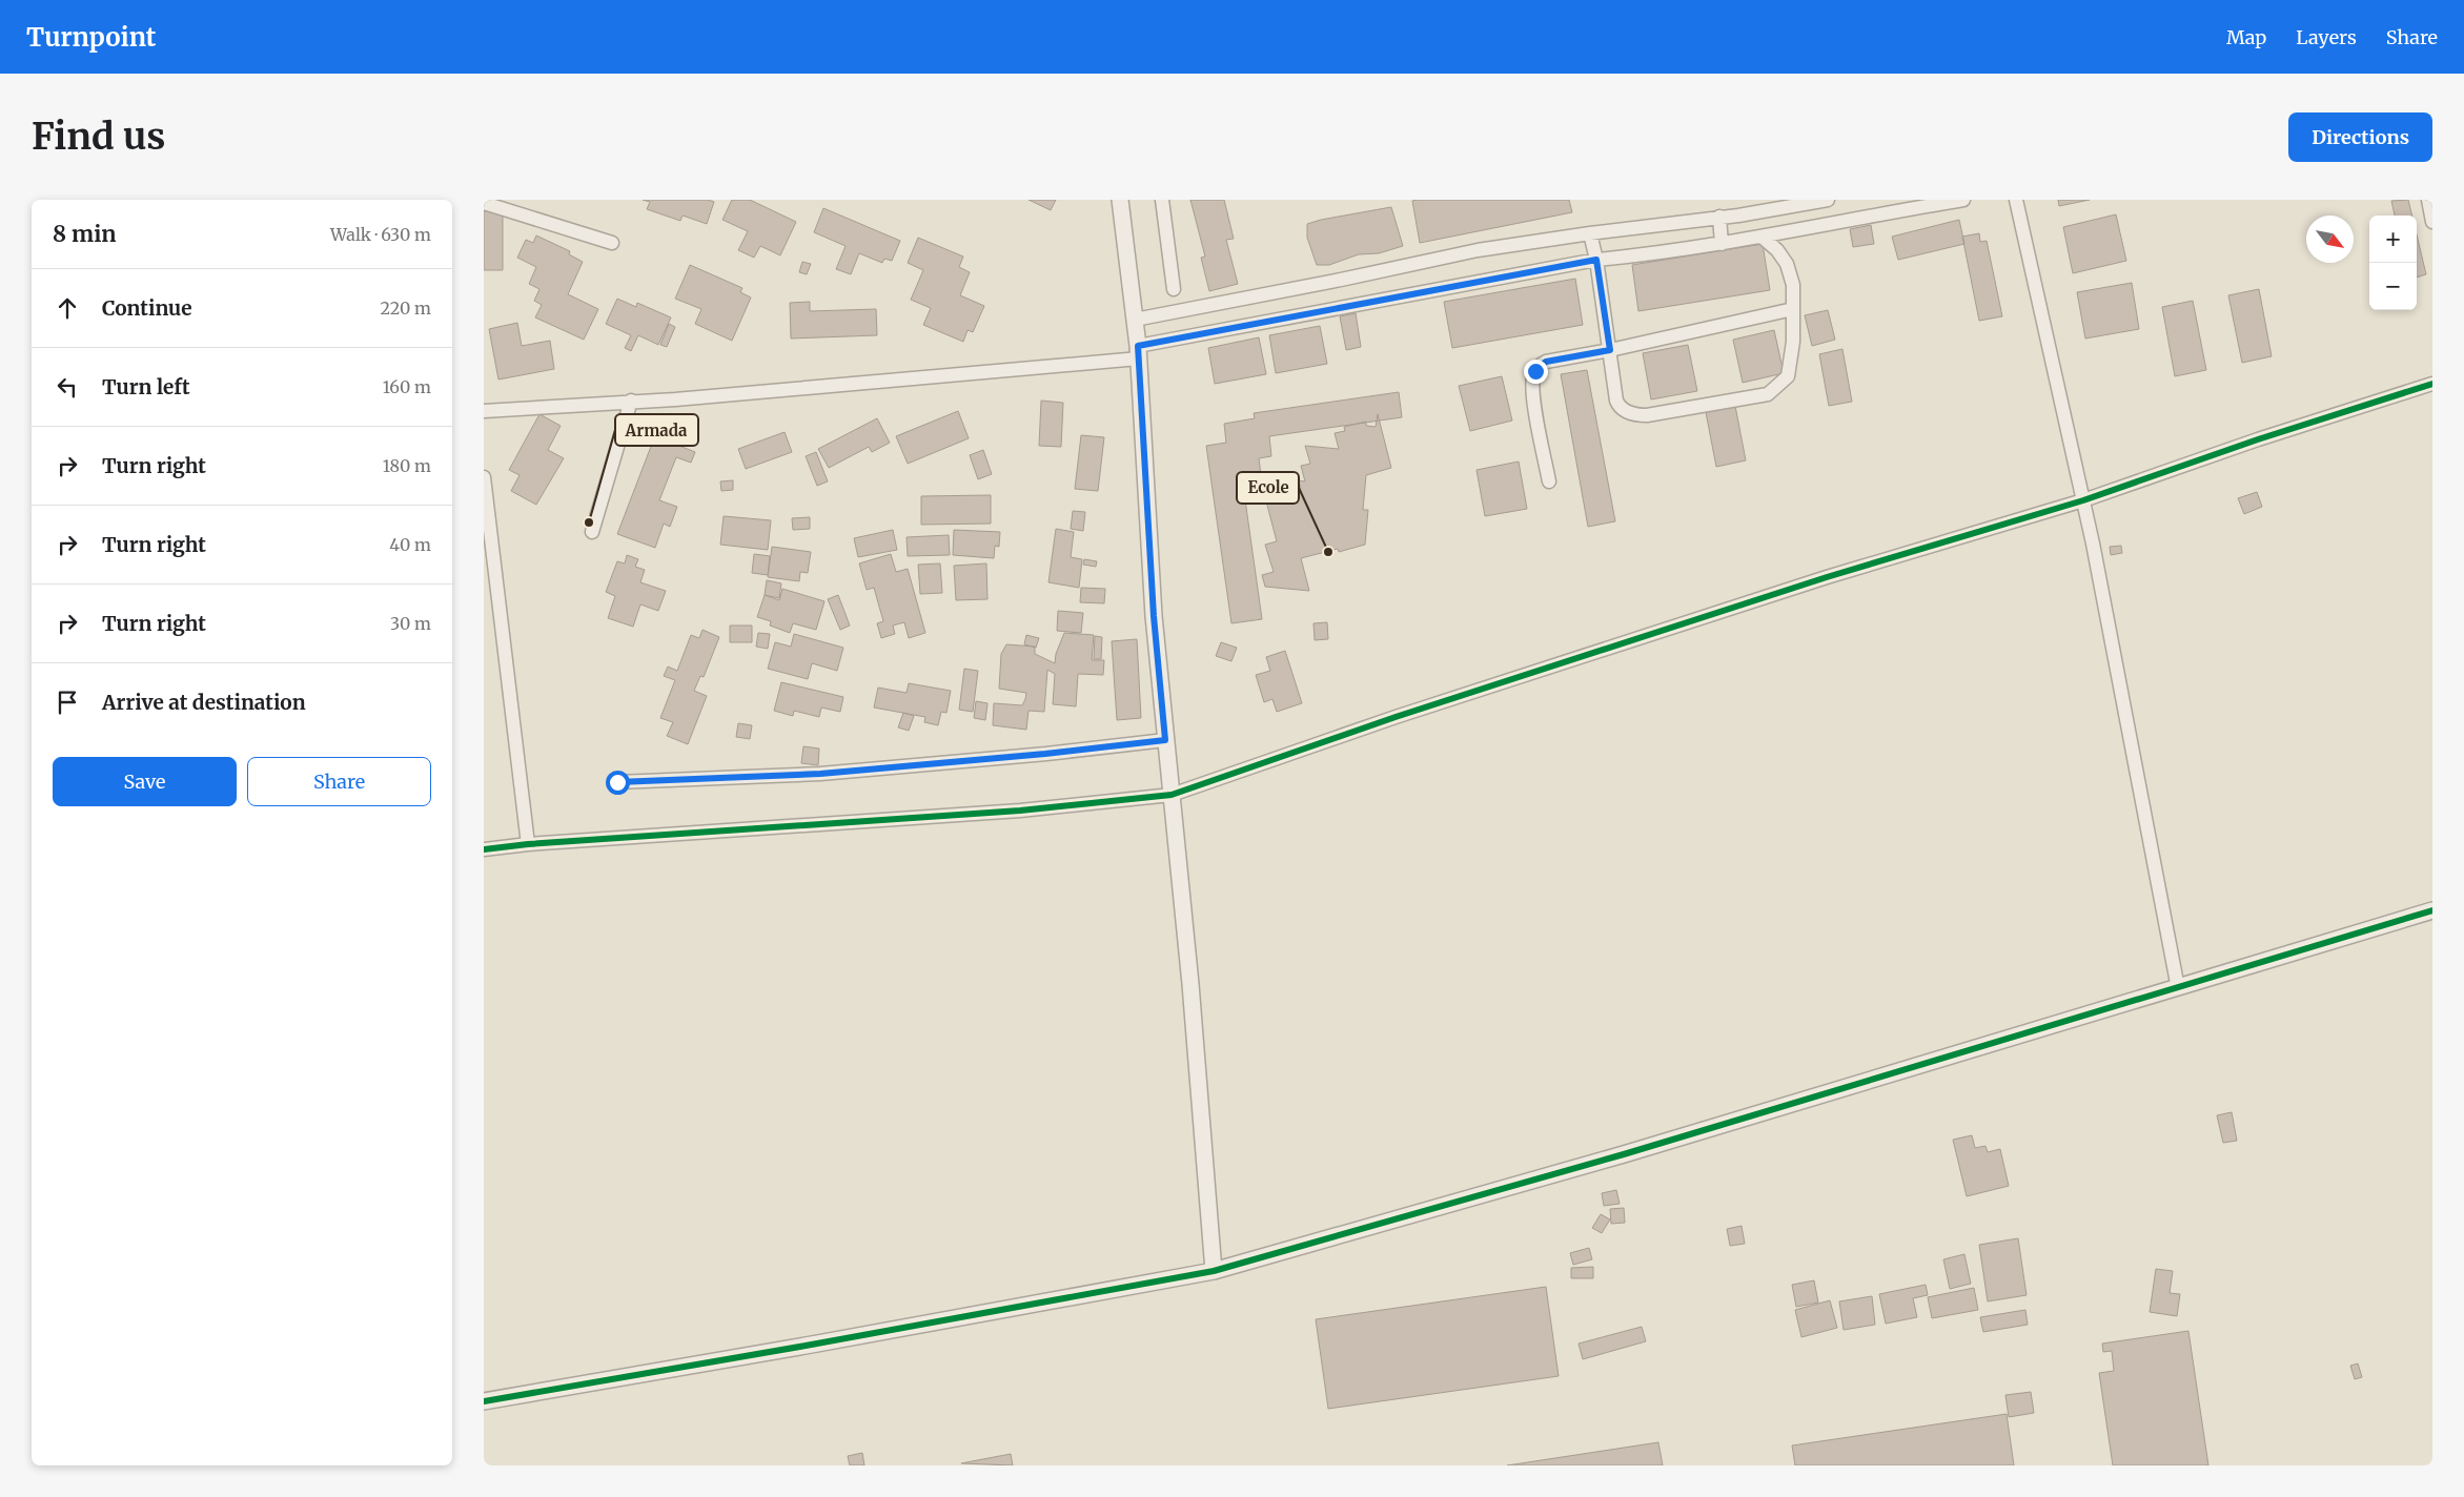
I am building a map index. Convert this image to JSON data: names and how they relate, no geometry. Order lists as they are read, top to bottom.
{
  "places": ["Armada", "Ecole"],
  "north": "bottom right",
  "page": {
    "header": "Turnpoint",
    "nav": ["Map", "Layers", "Share"],
    "buttons": [
      "Directions",
      ["Save", "Share"]
    ],
    "title": "Find us",
    "heading": ["8 min", "Walk · 630 m"],
    "map_buttons": ["+", "−"],
    "list": [
      ["Continue", "220 m"],
      ["Turn left", "160 m"],
      ["Turn right", "180 m"],
      ["Turn right", "40 m"],
      ["Turn right", "30 m"],
      "Arrive at destination"
    ]
  }
}
